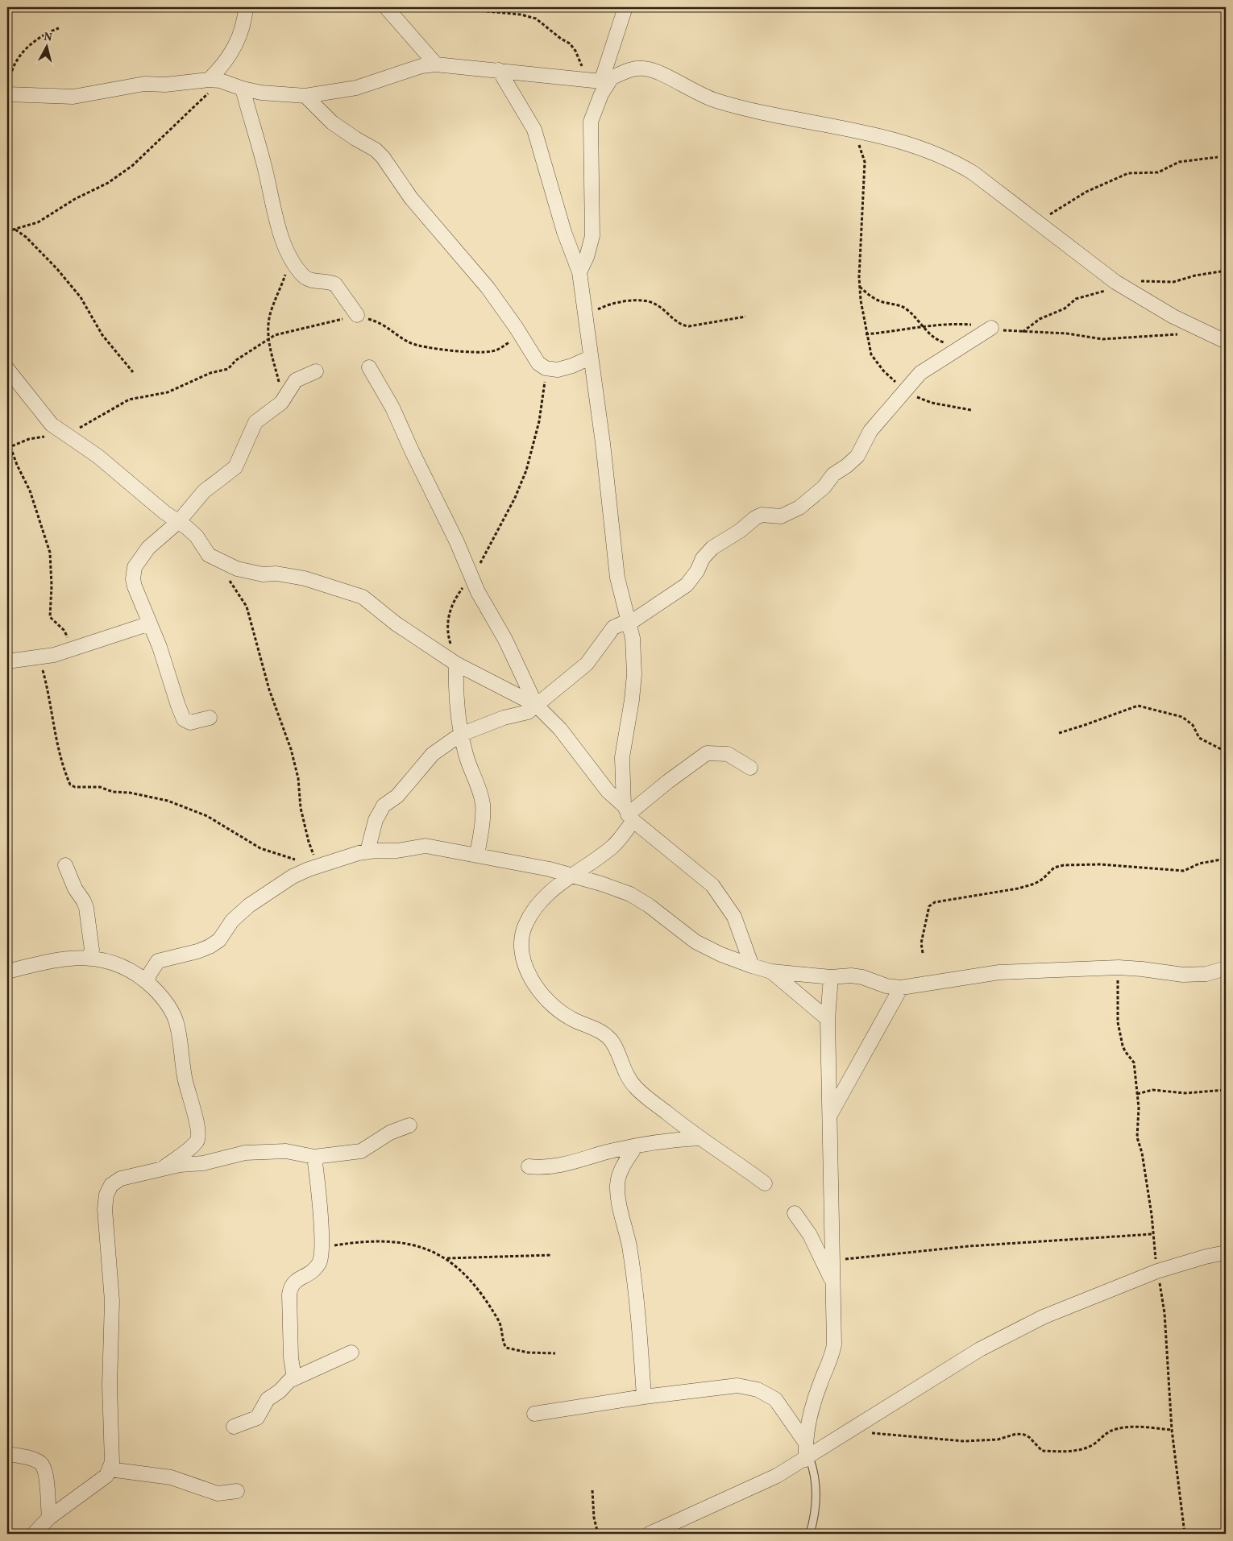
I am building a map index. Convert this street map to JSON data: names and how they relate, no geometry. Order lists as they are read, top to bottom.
{
  "north": "top"
}
